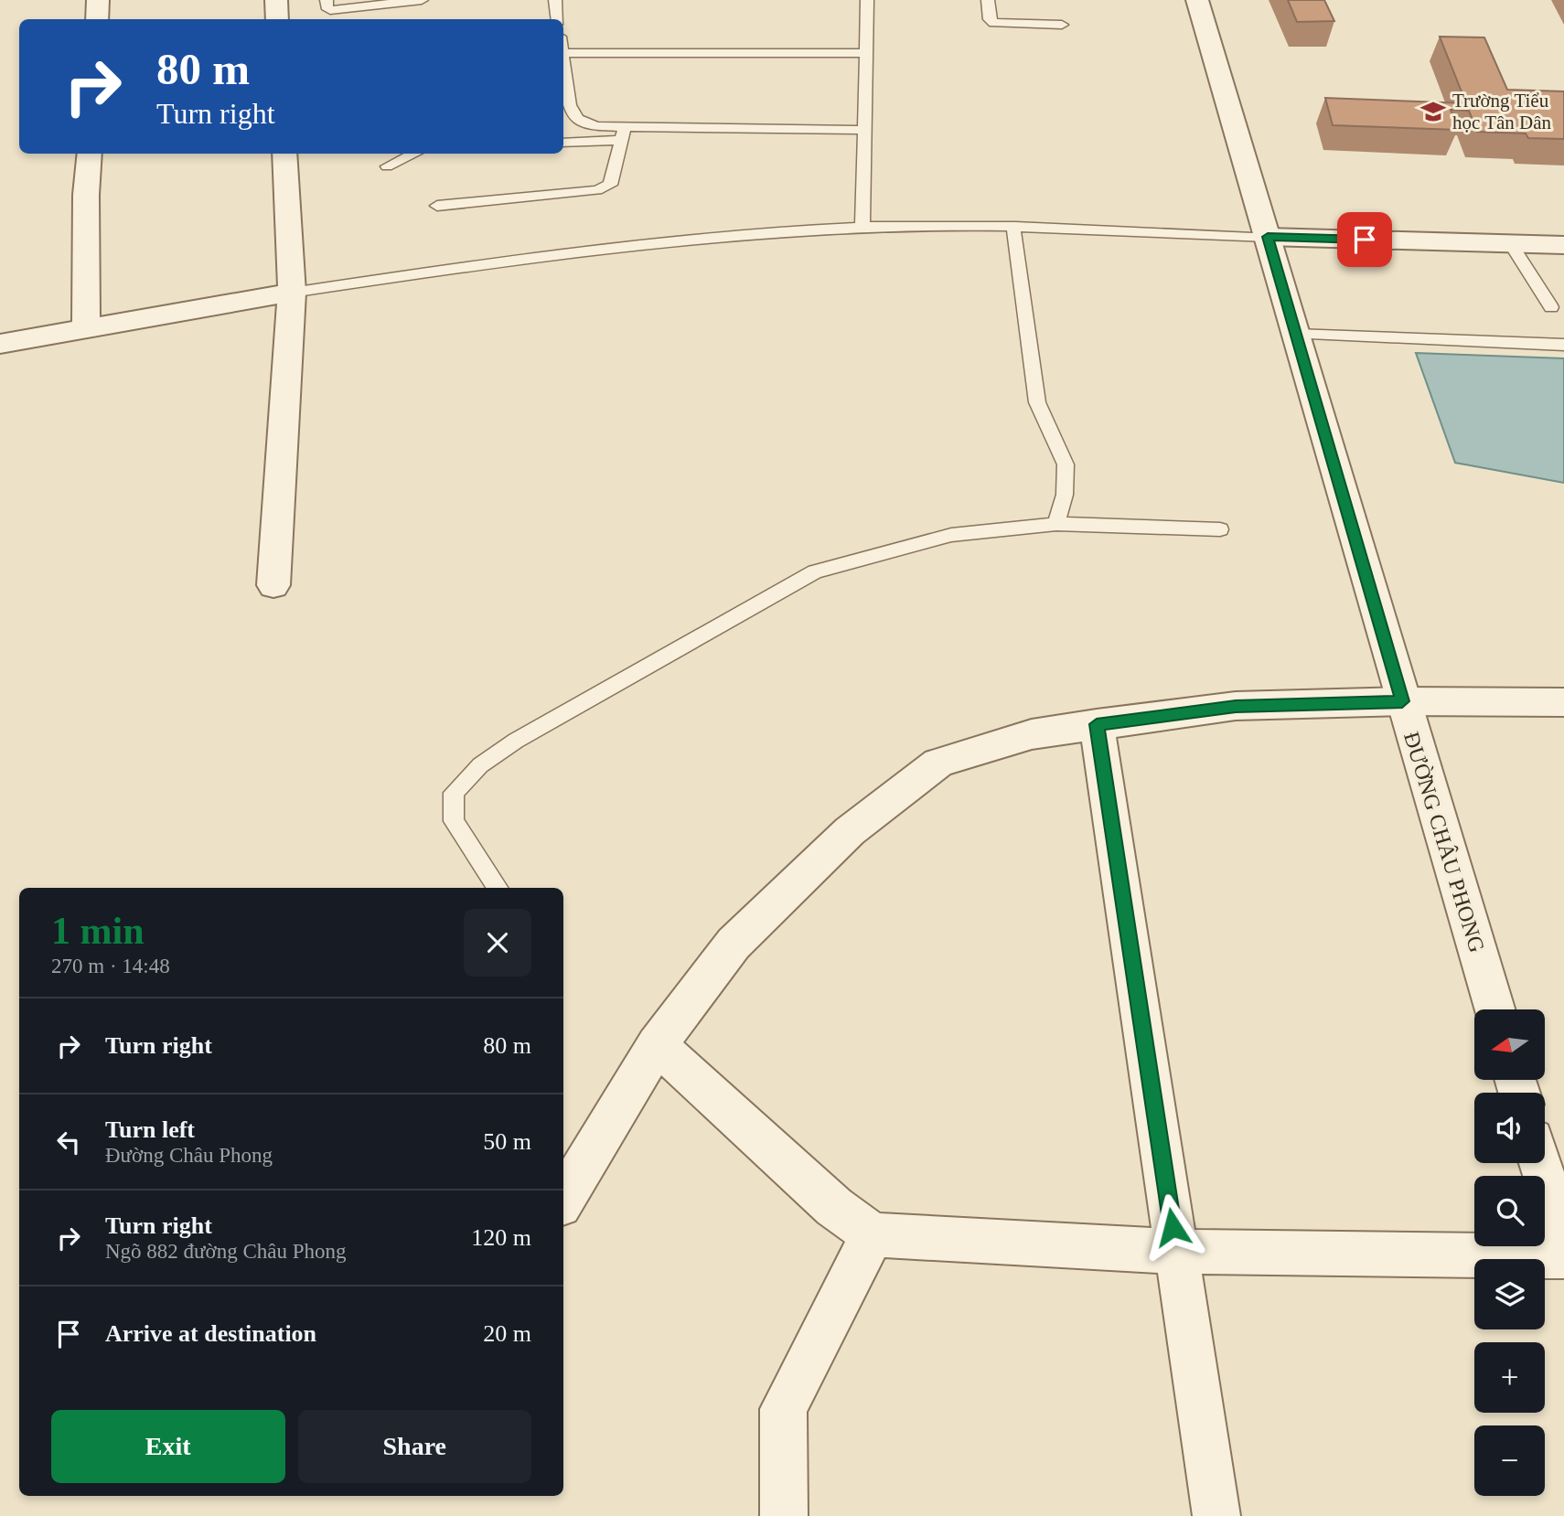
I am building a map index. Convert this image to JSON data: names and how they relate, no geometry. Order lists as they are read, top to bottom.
{
  "streets": {
    "street": ["ĐƯỜNG CHÂU PHONG"]
  },
  "places": {
    "school or university": ["Trường Tiểu học Tân Dân"]
  },
  "north": "left",
  "page": {
    "turn": ["80 m", "Turn right"],
    "heading": ["1 min", "270 m · 14:48"],
    "list": [
      {
        "name": "Turn right",
        "value": "80 m"
      },
      {
        "name": "Turn left",
        "note": "Đường Châu Phong",
        "value": "50 m"
      },
      {
        "name": "Turn right",
        "note": "Ngõ 882 đường Châu Phong",
        "value": "120 m"
      },
      {
        "name": "Arrive at destination",
        "value": "20 m"
      }
    ],
    "map_buttons": ["+", "−"],
    "buttons": ["Exit", "Share"]
  }
}
